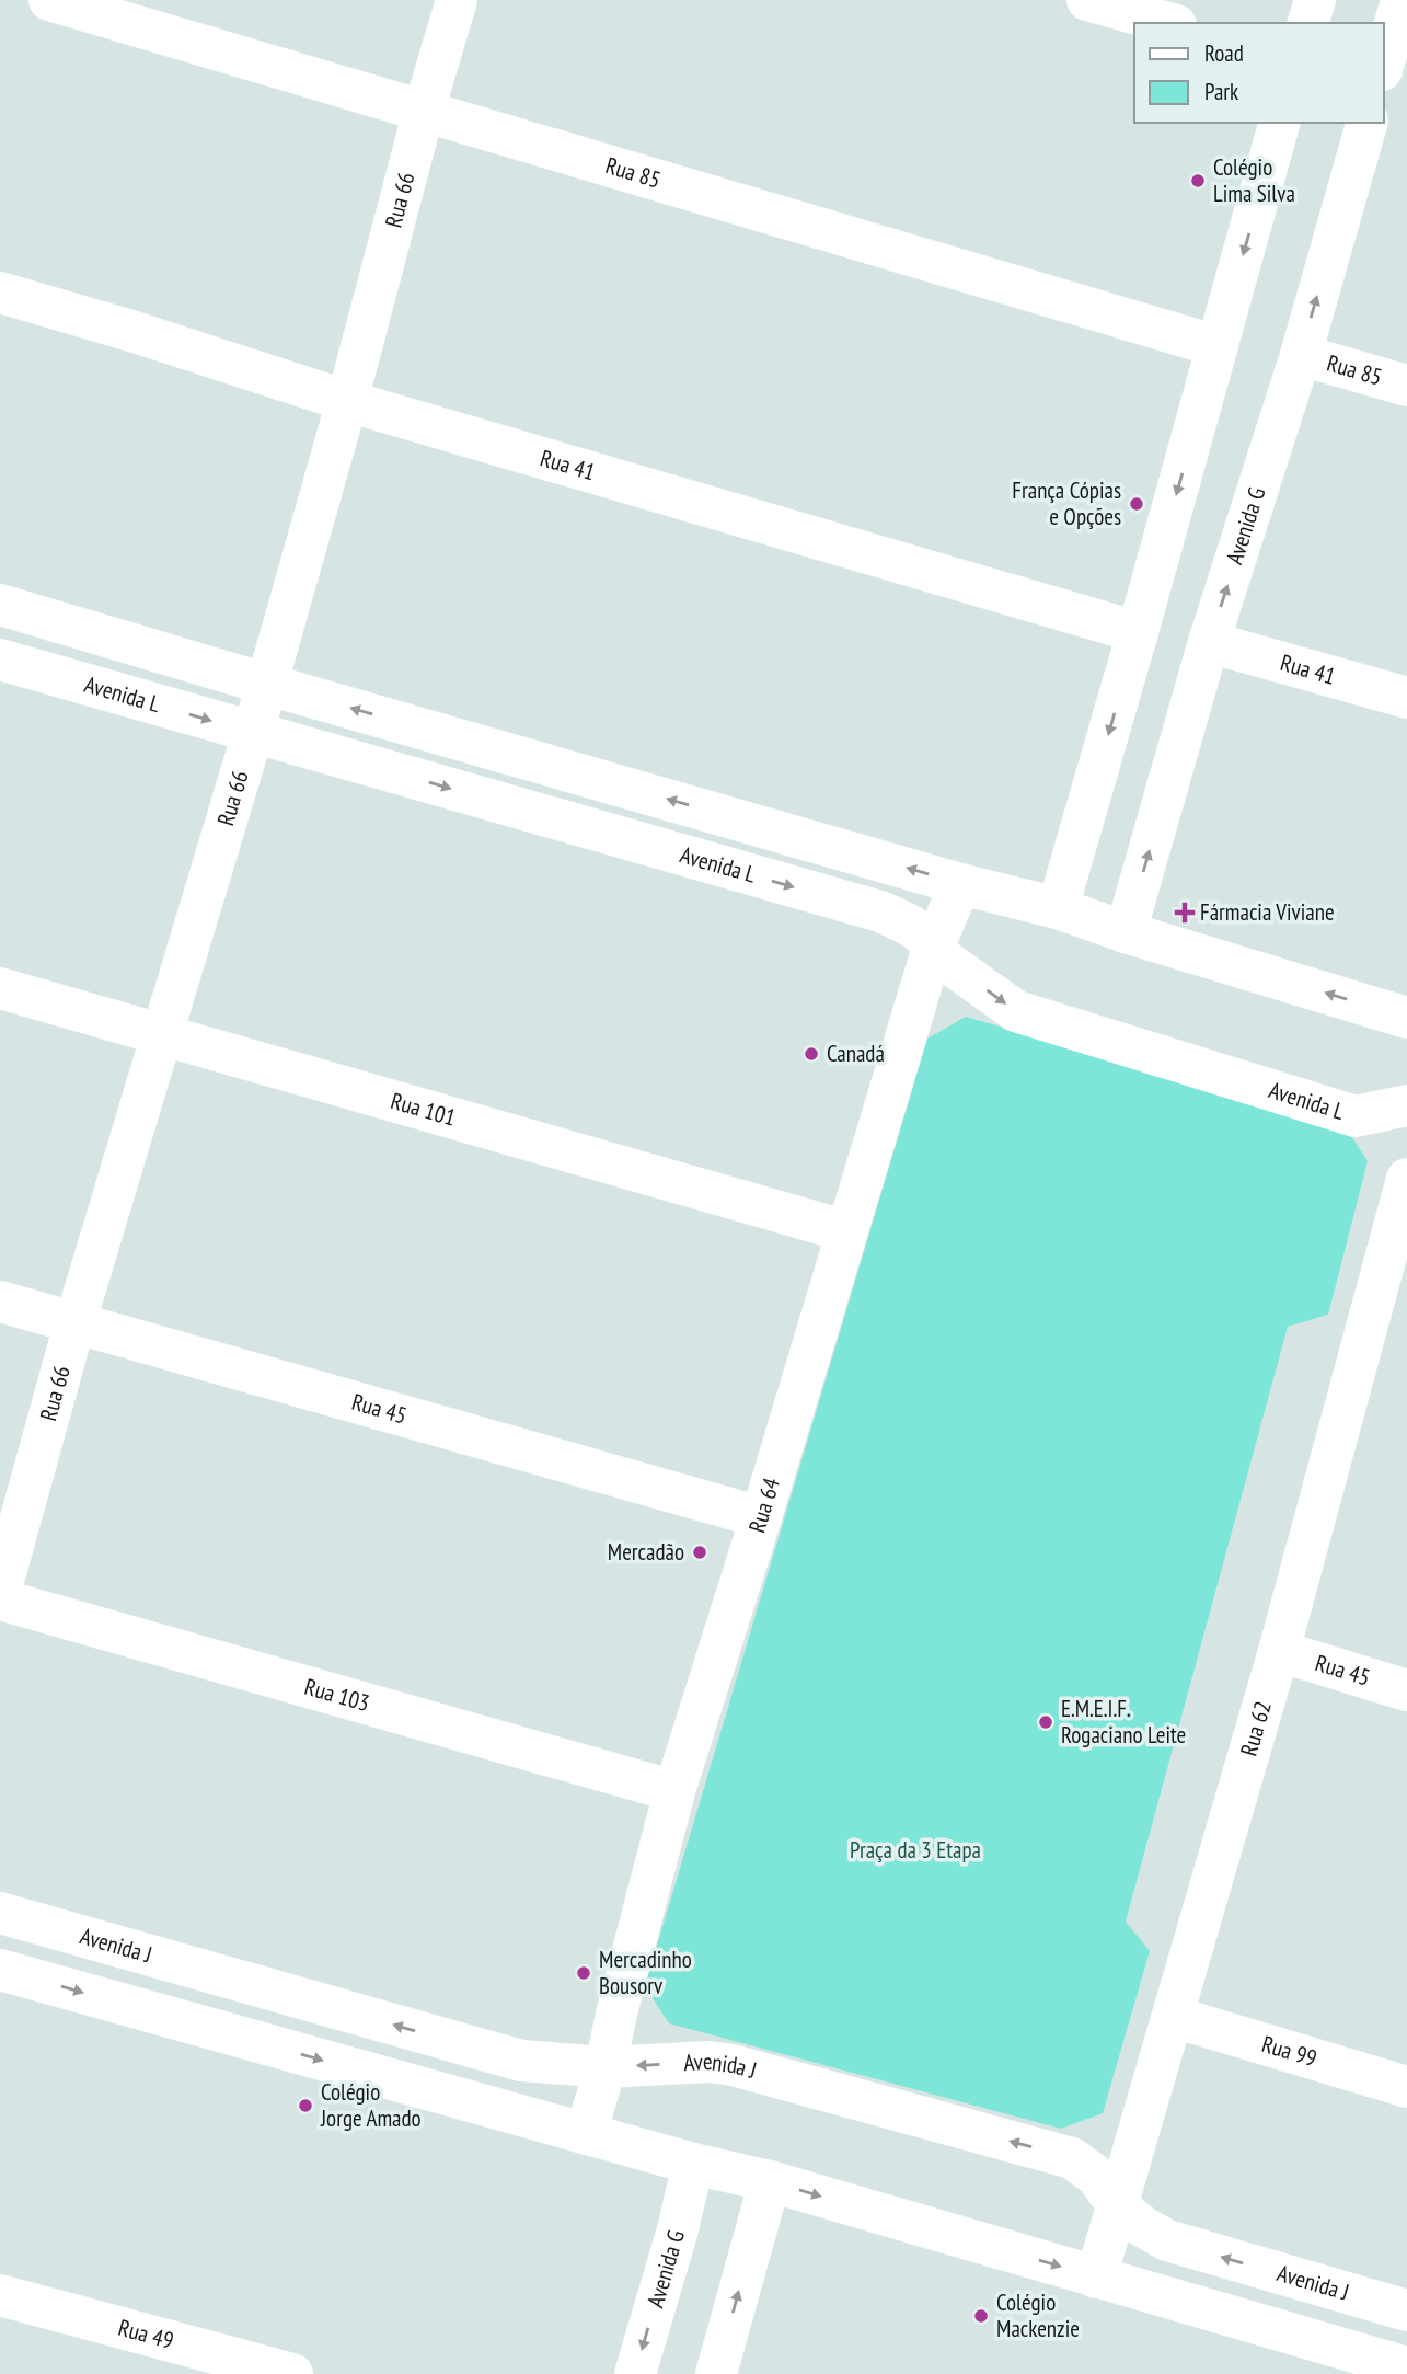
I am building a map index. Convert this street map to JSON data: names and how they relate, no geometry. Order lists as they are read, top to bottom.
{
  "streets": {
    "street": [
      "Rua 85",
      "Rua 66",
      "Rua 41",
      "Avenida G",
      "Avenida L",
      "Rua 101",
      "Rua 45",
      "Rua 64",
      "Rua 103",
      "Rua 62",
      "Avenida J",
      "Rua 99",
      "Rua 49"
    ]
  },
  "crossings": [
    ["Rua 85", "Rua 66"],
    ["Rua 85", "Avenida G"],
    ["Rua 66", "Rua 41"],
    ["Rua 66", "Avenida L"],
    ["Rua 66", "Rua 101"],
    ["Rua 66", "Rua 45"],
    ["Rua 41", "Avenida G"],
    ["Avenida L", "Rua 64"],
    ["Rua 101", "Rua 64"],
    ["Rua 45", "Rua 64"],
    ["Rua 45", "Rua 62"],
    ["Rua 64", "Rua 103"],
    ["Rua 64", "Avenida J"],
    ["Rua 62", "Avenida J"],
    ["Rua 62", "Rua 99"]
  ],
  "parks": ["Praça da 3 Etapa"],
  "places": {
    "other": [
      "Colégio Lima Silva",
      "França Cópias e Opções",
      "Canadá",
      "Mercadão",
      "E.M.E.I.F. Rogaciano Leite",
      "Mercadinho Bousorv",
      "Colégio Jorge Amado",
      "Colégio Mackenzie"
    ],
    "health": ["Fármacia Viviane"]
  },
  "legend": ["Road", "Park"]
}
